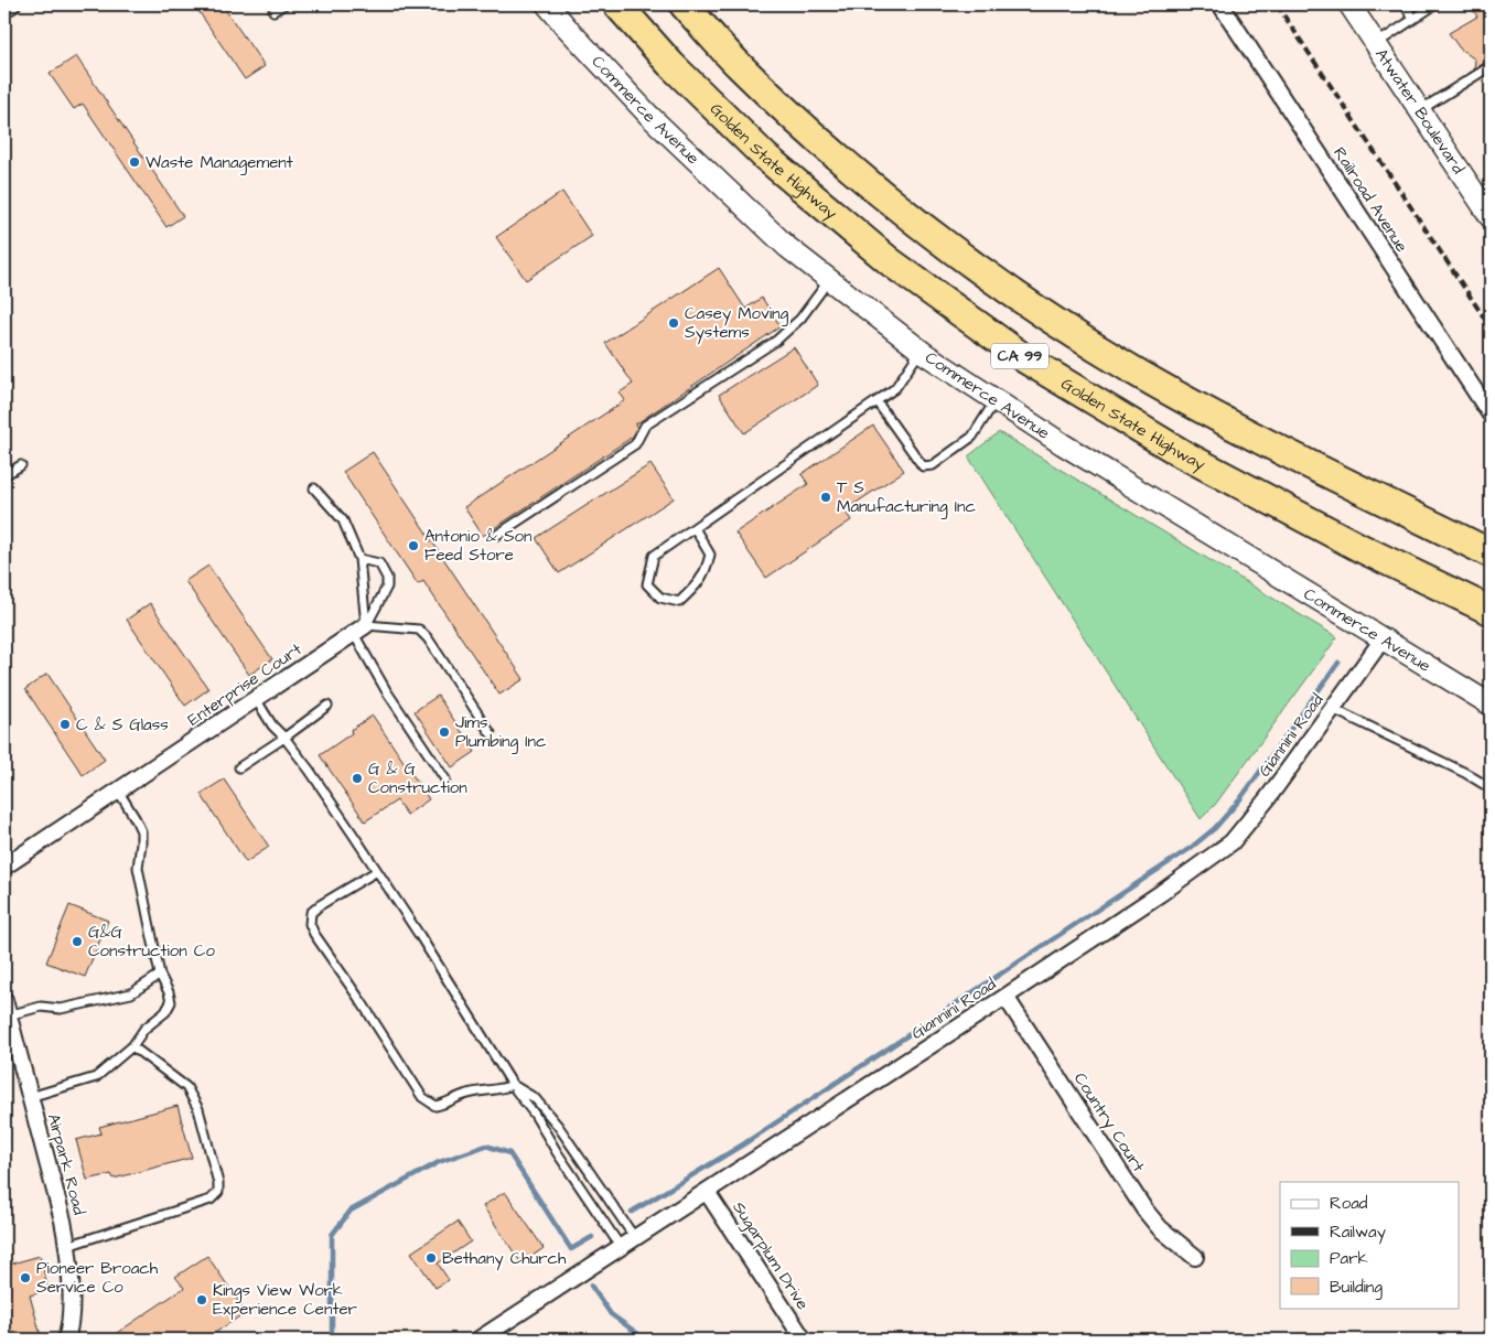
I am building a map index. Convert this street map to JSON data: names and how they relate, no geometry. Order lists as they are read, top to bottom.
{
  "streets": {
    "highway": ["Golden State Highway", "CA 99"],
    "street": [
      "Commerce Avenue",
      "Atwater Boulevard",
      "Railroad Avenue",
      "Enterprise Court",
      "Giannini Road",
      "Country Court",
      "Airpark Road",
      "Sugarplum Drive"
    ]
  },
  "crossings": [
    ["Commerce Avenue", "Giannini Road"],
    ["Giannini Road", "Country Court"],
    ["Giannini Road", "Sugarplum Drive"]
  ],
  "places": [
    "Waste Management",
    "Casey Moving Systems",
    "T S Manufacturing Inc",
    "Antonio & Son Feed Store",
    "C & S Glass",
    "Jims Plumbing Inc",
    "G & G Construction",
    "G&G Construction Co",
    "Bethany Church",
    "Pioneer Broach Service Co",
    "Kings View Work Experience Center"
  ],
  "legend": [
    "Road",
    "Railway",
    "Park",
    "Building"
  ]
}
